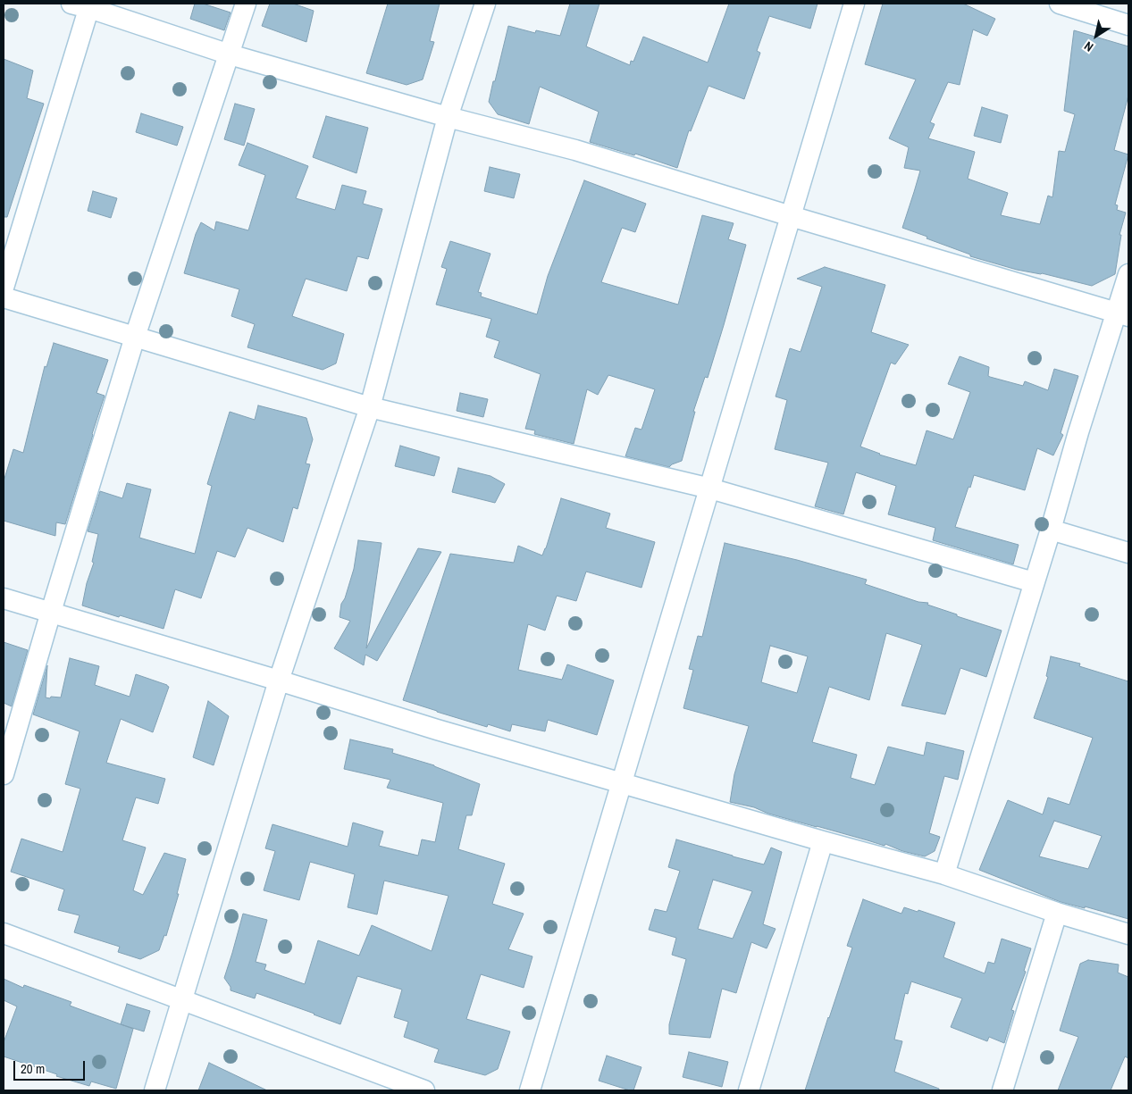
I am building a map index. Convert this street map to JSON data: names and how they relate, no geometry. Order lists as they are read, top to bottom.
{
  "scale_bar": "20 m",
  "north": "bottom left"
}
